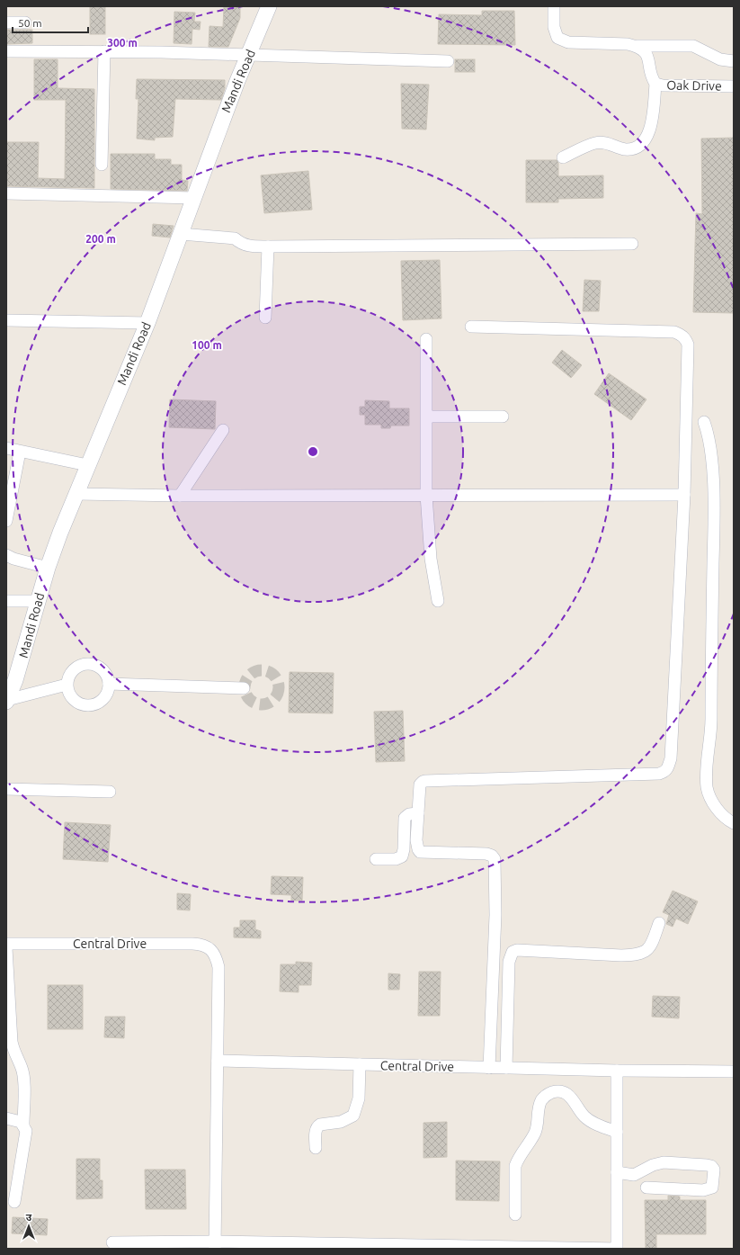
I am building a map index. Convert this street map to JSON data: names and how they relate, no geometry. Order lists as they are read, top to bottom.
{
  "streets": {
    "street": ["Mandi Road", "Oak Drive", "Central Drive"]
  },
  "scale_bar": "50 m",
  "north": "top",
  "rings": ["300 m", "200 m", "100 m"]
}
